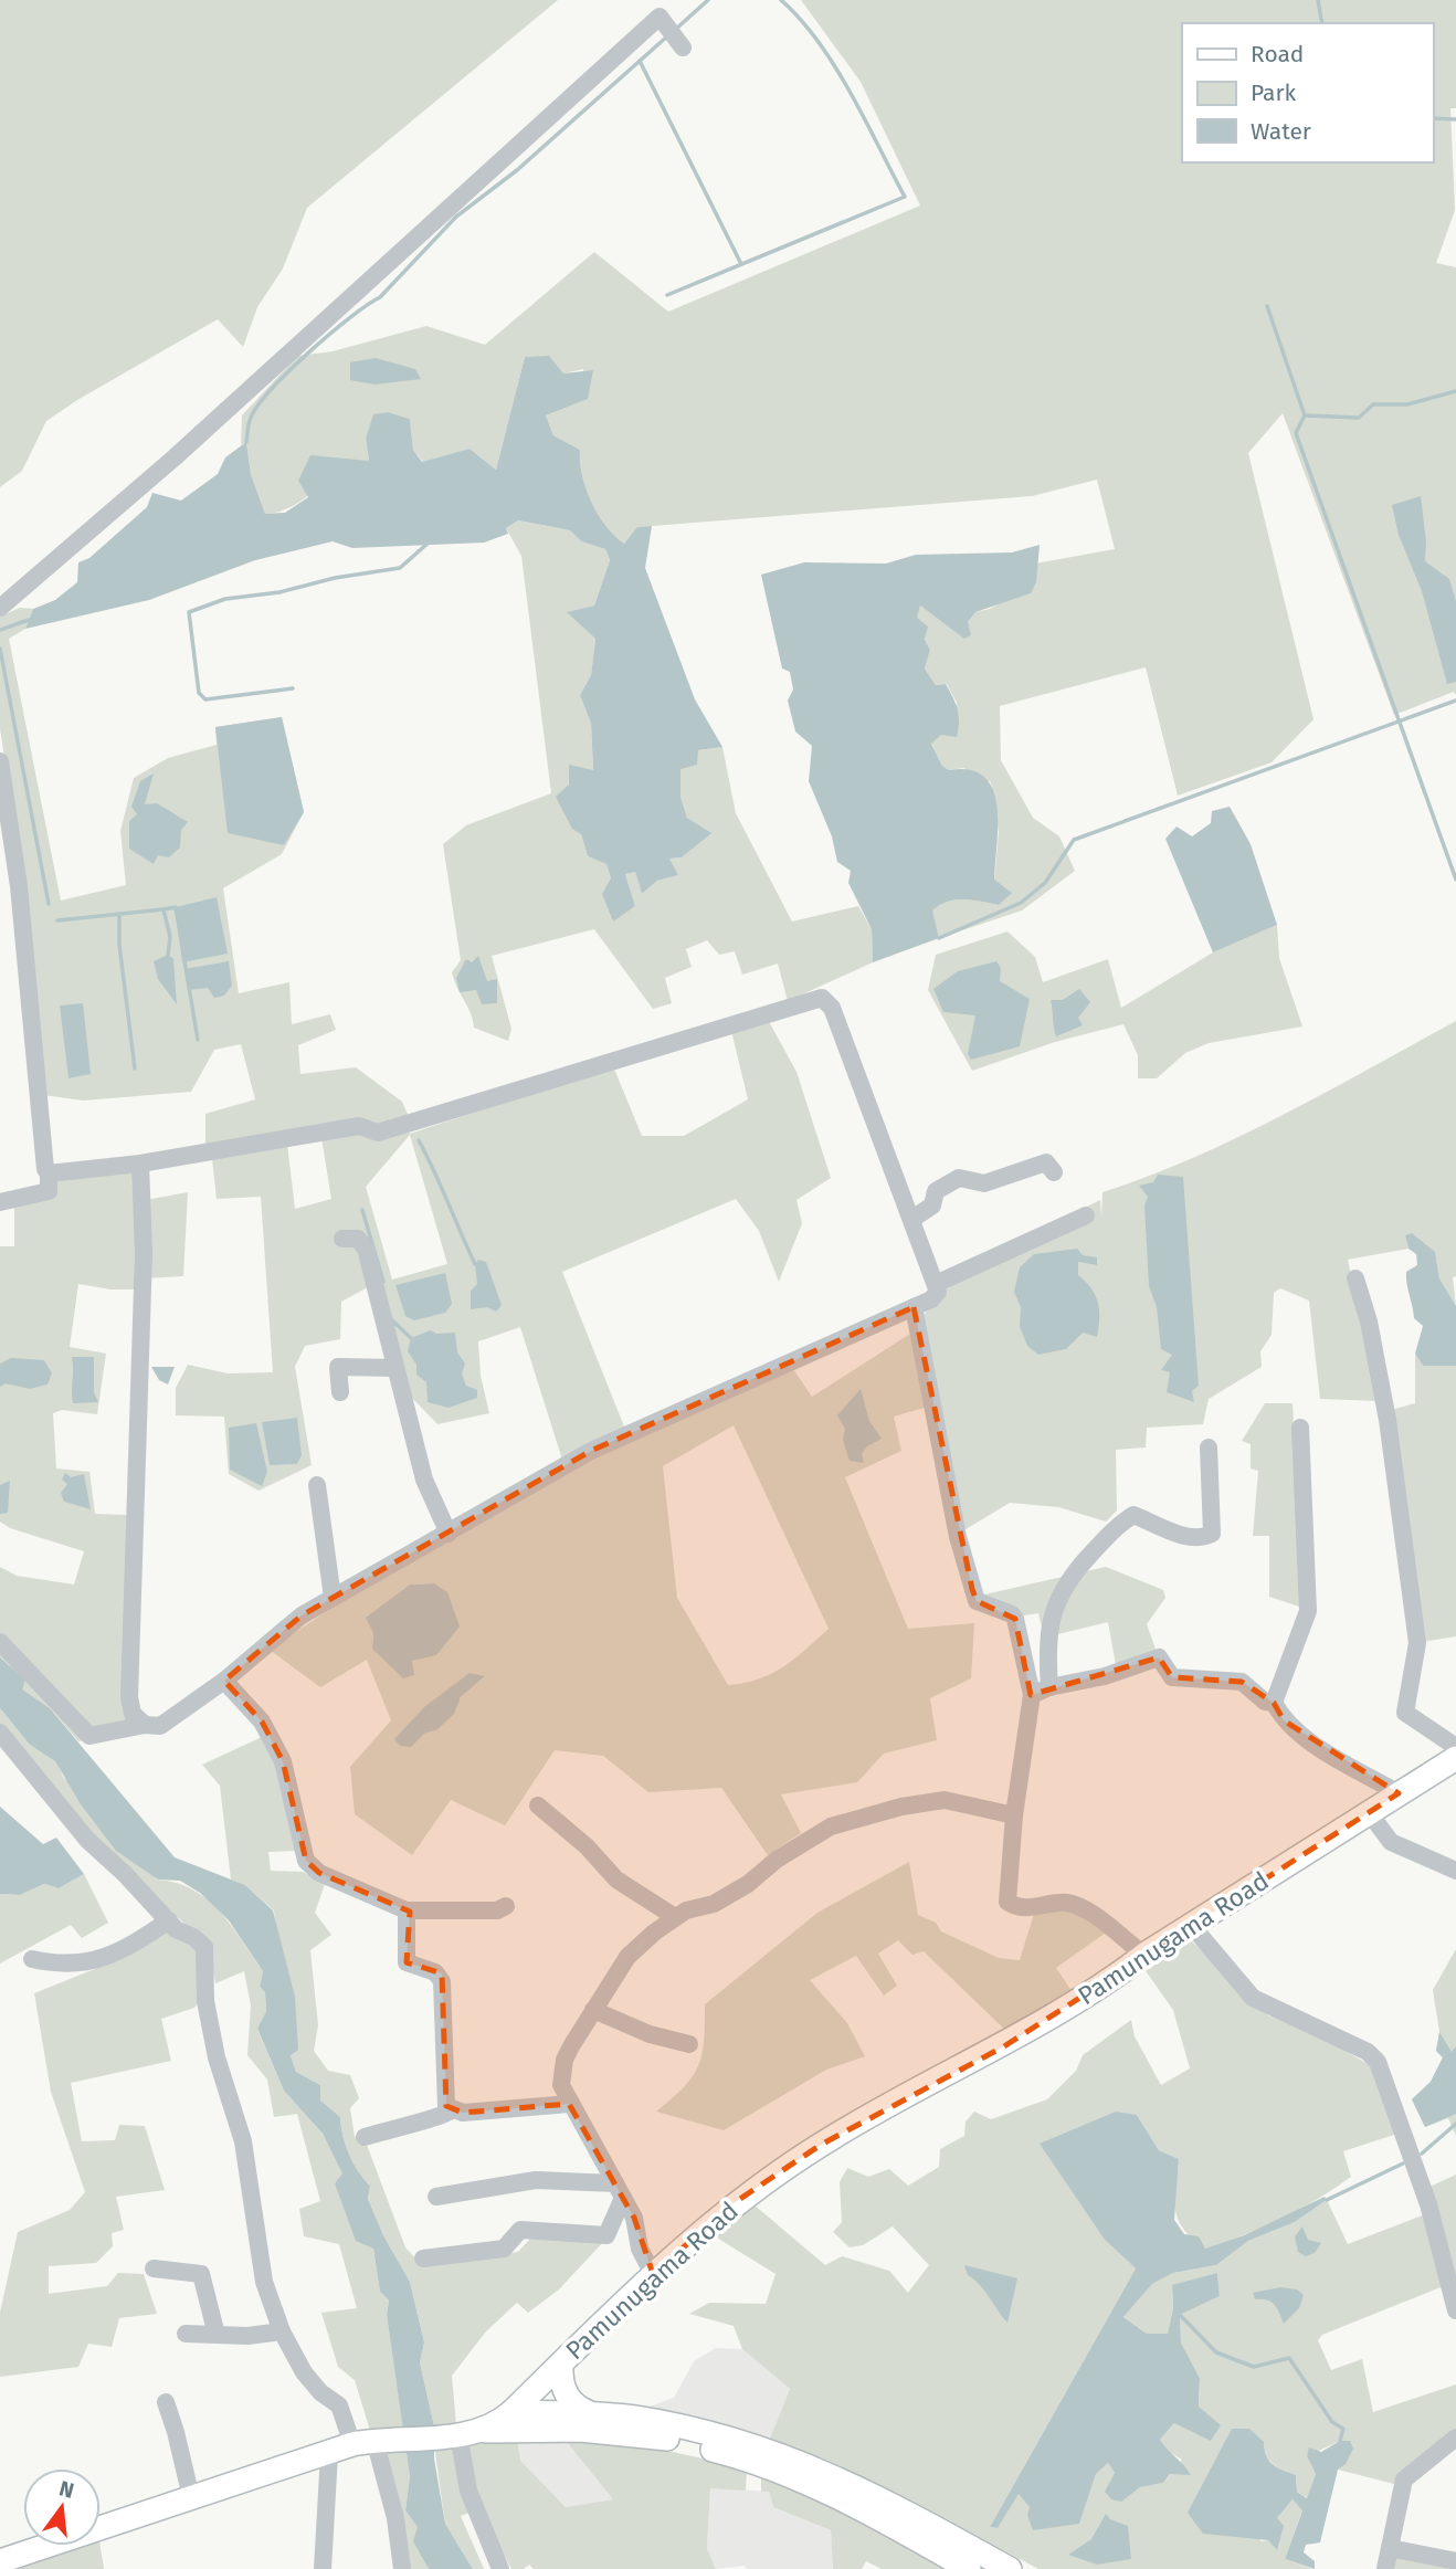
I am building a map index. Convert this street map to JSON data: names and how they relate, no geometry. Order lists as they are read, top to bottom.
{
  "streets": {
    "main road": ["Pamunugama Road"]
  },
  "legend": ["Road", "Park", "Water"],
  "north": "top"
}
